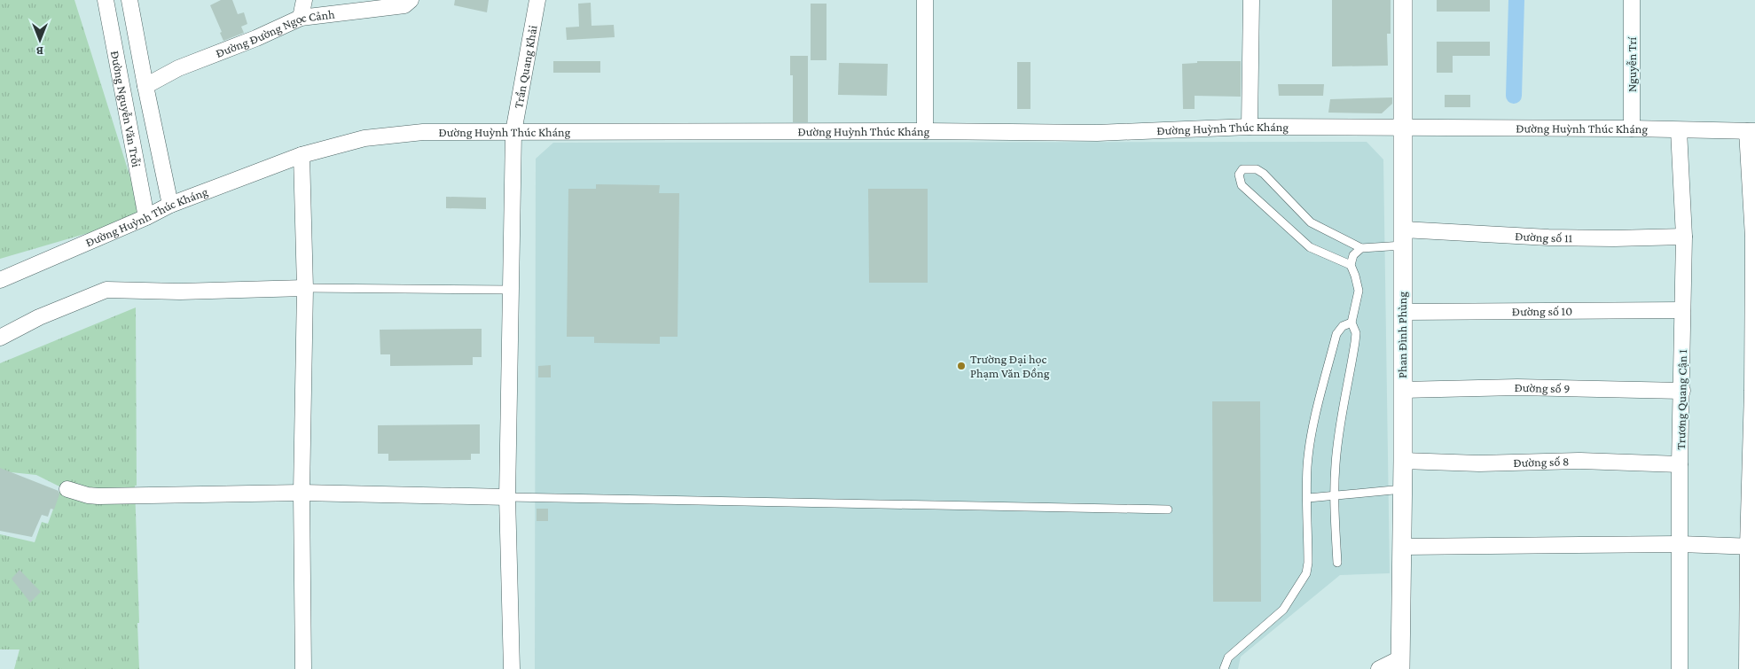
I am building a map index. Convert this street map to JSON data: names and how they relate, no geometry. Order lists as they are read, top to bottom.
{
  "streets": {
    "street": [
      "Đường Đường Ngọc Cảnh",
      "Nguyễn Trí",
      "Trần Quang Khải",
      "Đường Nguyễn Văn Trỗi",
      "Đường Huỳnh Thúc Kháng",
      "Đường số 11",
      "Đường số 10",
      "Phan Đình Phùng",
      "Đường số 9",
      "Trương Quang Cận 1",
      "Đường số 8"
    ]
  },
  "crossings": [
    ["Đường Đường Ngọc Cảnh", "Đường Nguyễn Văn Trỗi"],
    ["Nguyễn Trí", "Đường Huỳnh Thúc Kháng"],
    ["Trần Quang Khải", "Đường Huỳnh Thúc Kháng"],
    ["Đường Nguyễn Văn Trỗi", "Đường Huỳnh Thúc Kháng"],
    ["Đường Huỳnh Thúc Kháng", "Phan Đình Phùng"],
    ["Đường Huỳnh Thúc Kháng", "Trương Quang Cận 1"],
    ["Đường số 11", "Phan Đình Phùng"],
    ["Đường số 11", "Trương Quang Cận 1"],
    ["Đường số 10", "Phan Đình Phùng"],
    ["Đường số 10", "Trương Quang Cận 1"],
    ["Phan Đình Phùng", "Đường số 9"],
    ["Phan Đình Phùng", "Đường số 8"],
    ["Đường số 9", "Trương Quang Cận 1"],
    ["Trương Quang Cận 1", "Đường số 8"]
  ],
  "places": ["Trường Đại học Phạm Văn Đồng"],
  "north": "bottom"
}
